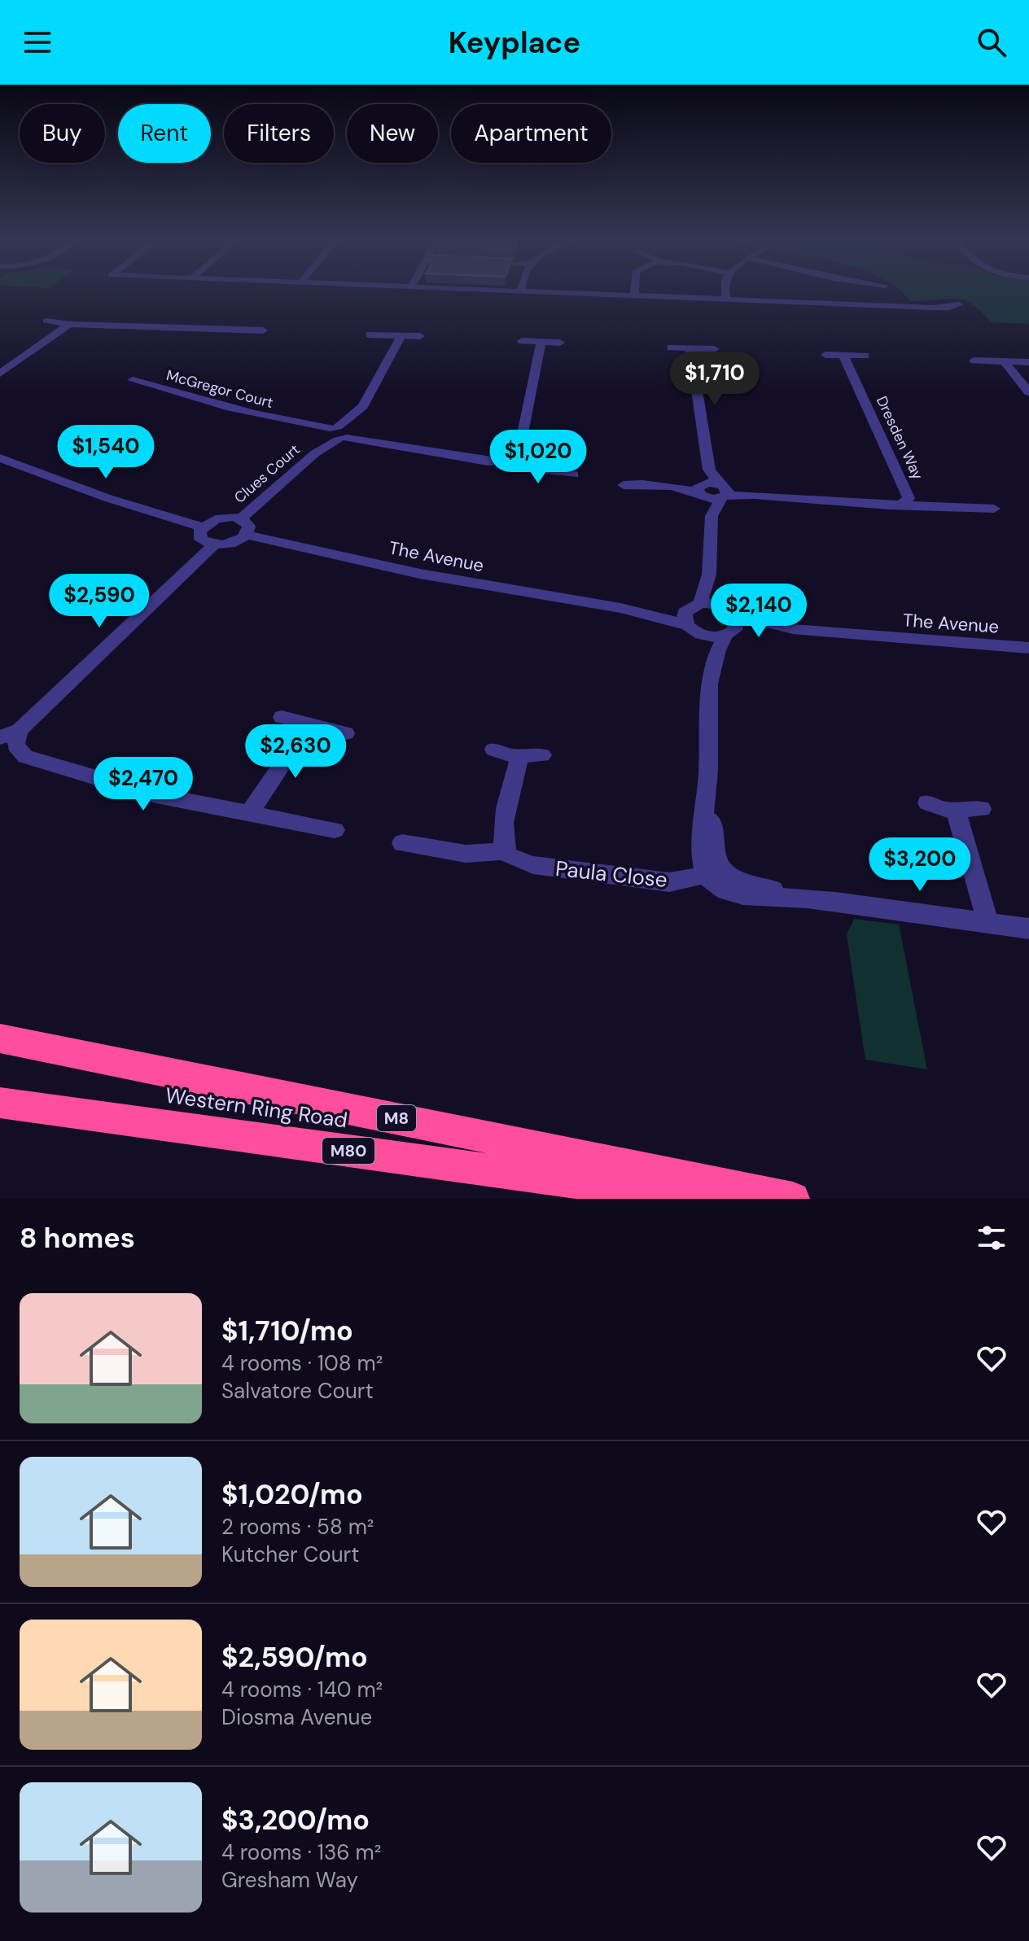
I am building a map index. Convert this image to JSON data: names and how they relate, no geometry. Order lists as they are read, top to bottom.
{
  "streets": {
    "highway": ["Western Ring Road", "M8", "M80"],
    "street": [
      "McGregor Court",
      "Dresden Way",
      "Clues Court",
      "The Avenue",
      "Paula Close"
    ]
  },
  "crossings": [
    ["McGregor Court", "Clues Court"]
  ],
  "page": {
    "header": "Keyplace",
    "chip": [
      "Buy",
      "Rent",
      "Filters",
      "New",
      "Apartment"
    ],
    "price": [
      "$1,710",
      "$1,540",
      "$1,020",
      "$2,590",
      "$2,140",
      "$2,630",
      "$2,470",
      "$3,200"
    ],
    "heading": "8 homes",
    "list": [
      {
        "name": "$1,710/mo",
        "note": "4 rooms · 108 m² · Salvatore Court"
      },
      {
        "name": "$1,020/mo",
        "note": "2 rooms · 58 m² · Kutcher Court"
      },
      {
        "name": "$2,590/mo",
        "note": "4 rooms · 140 m² · Diosma Avenue"
      },
      {
        "name": "$3,200/mo",
        "note": "4 rooms · 136 m² · Gresham Way"
      }
    ]
  }
}
